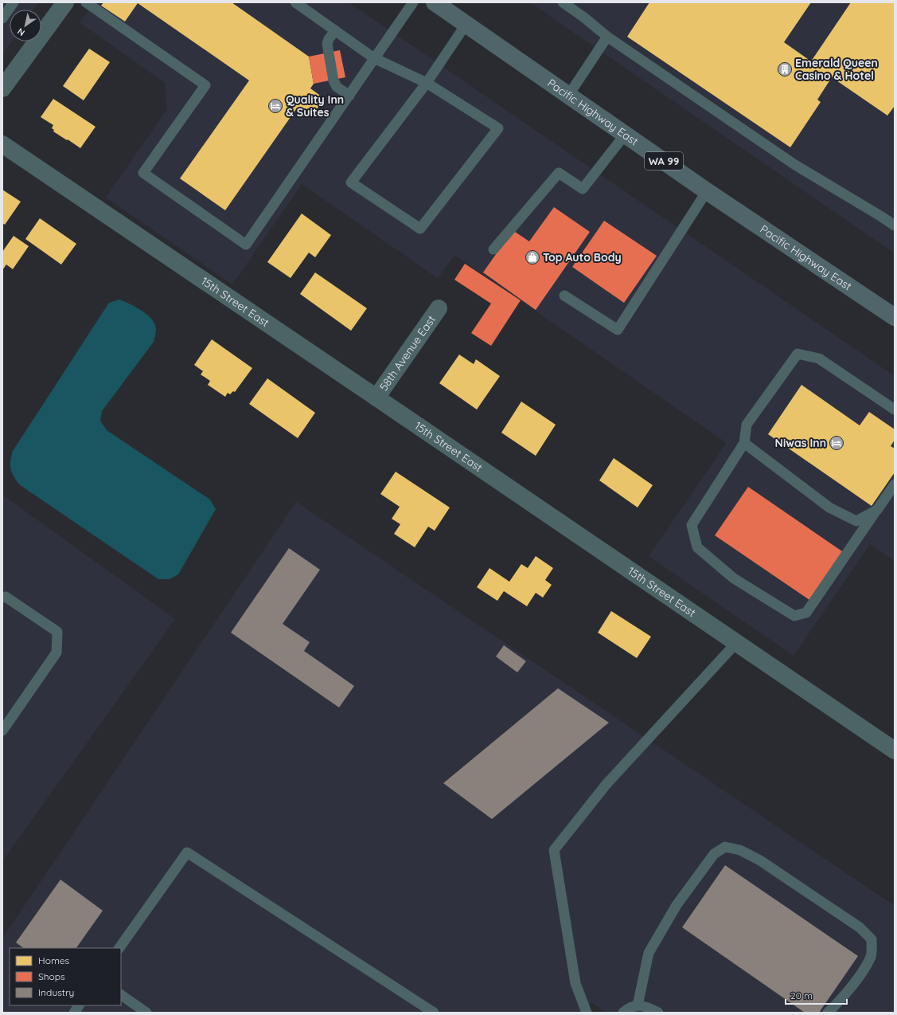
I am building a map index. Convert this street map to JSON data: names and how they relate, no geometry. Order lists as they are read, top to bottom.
{
  "streets": {
    "main road": ["Pacific Highway East", "WA 99"],
    "street": ["15th Street East", "58th Avenue East"]
  },
  "crossings": [
    ["15th Street East", "58th Avenue East"]
  ],
  "places": {
    "building": ["Emerald Queen Casino & Hotel"],
    "hotel": ["Quality Inn & Suites", "Niwas Inn"],
    "shop": ["Top Auto Body"]
  },
  "legend": ["Homes", "Shops", "Industry"],
  "scale_bar": "20 m",
  "north": "bottom left"
}
